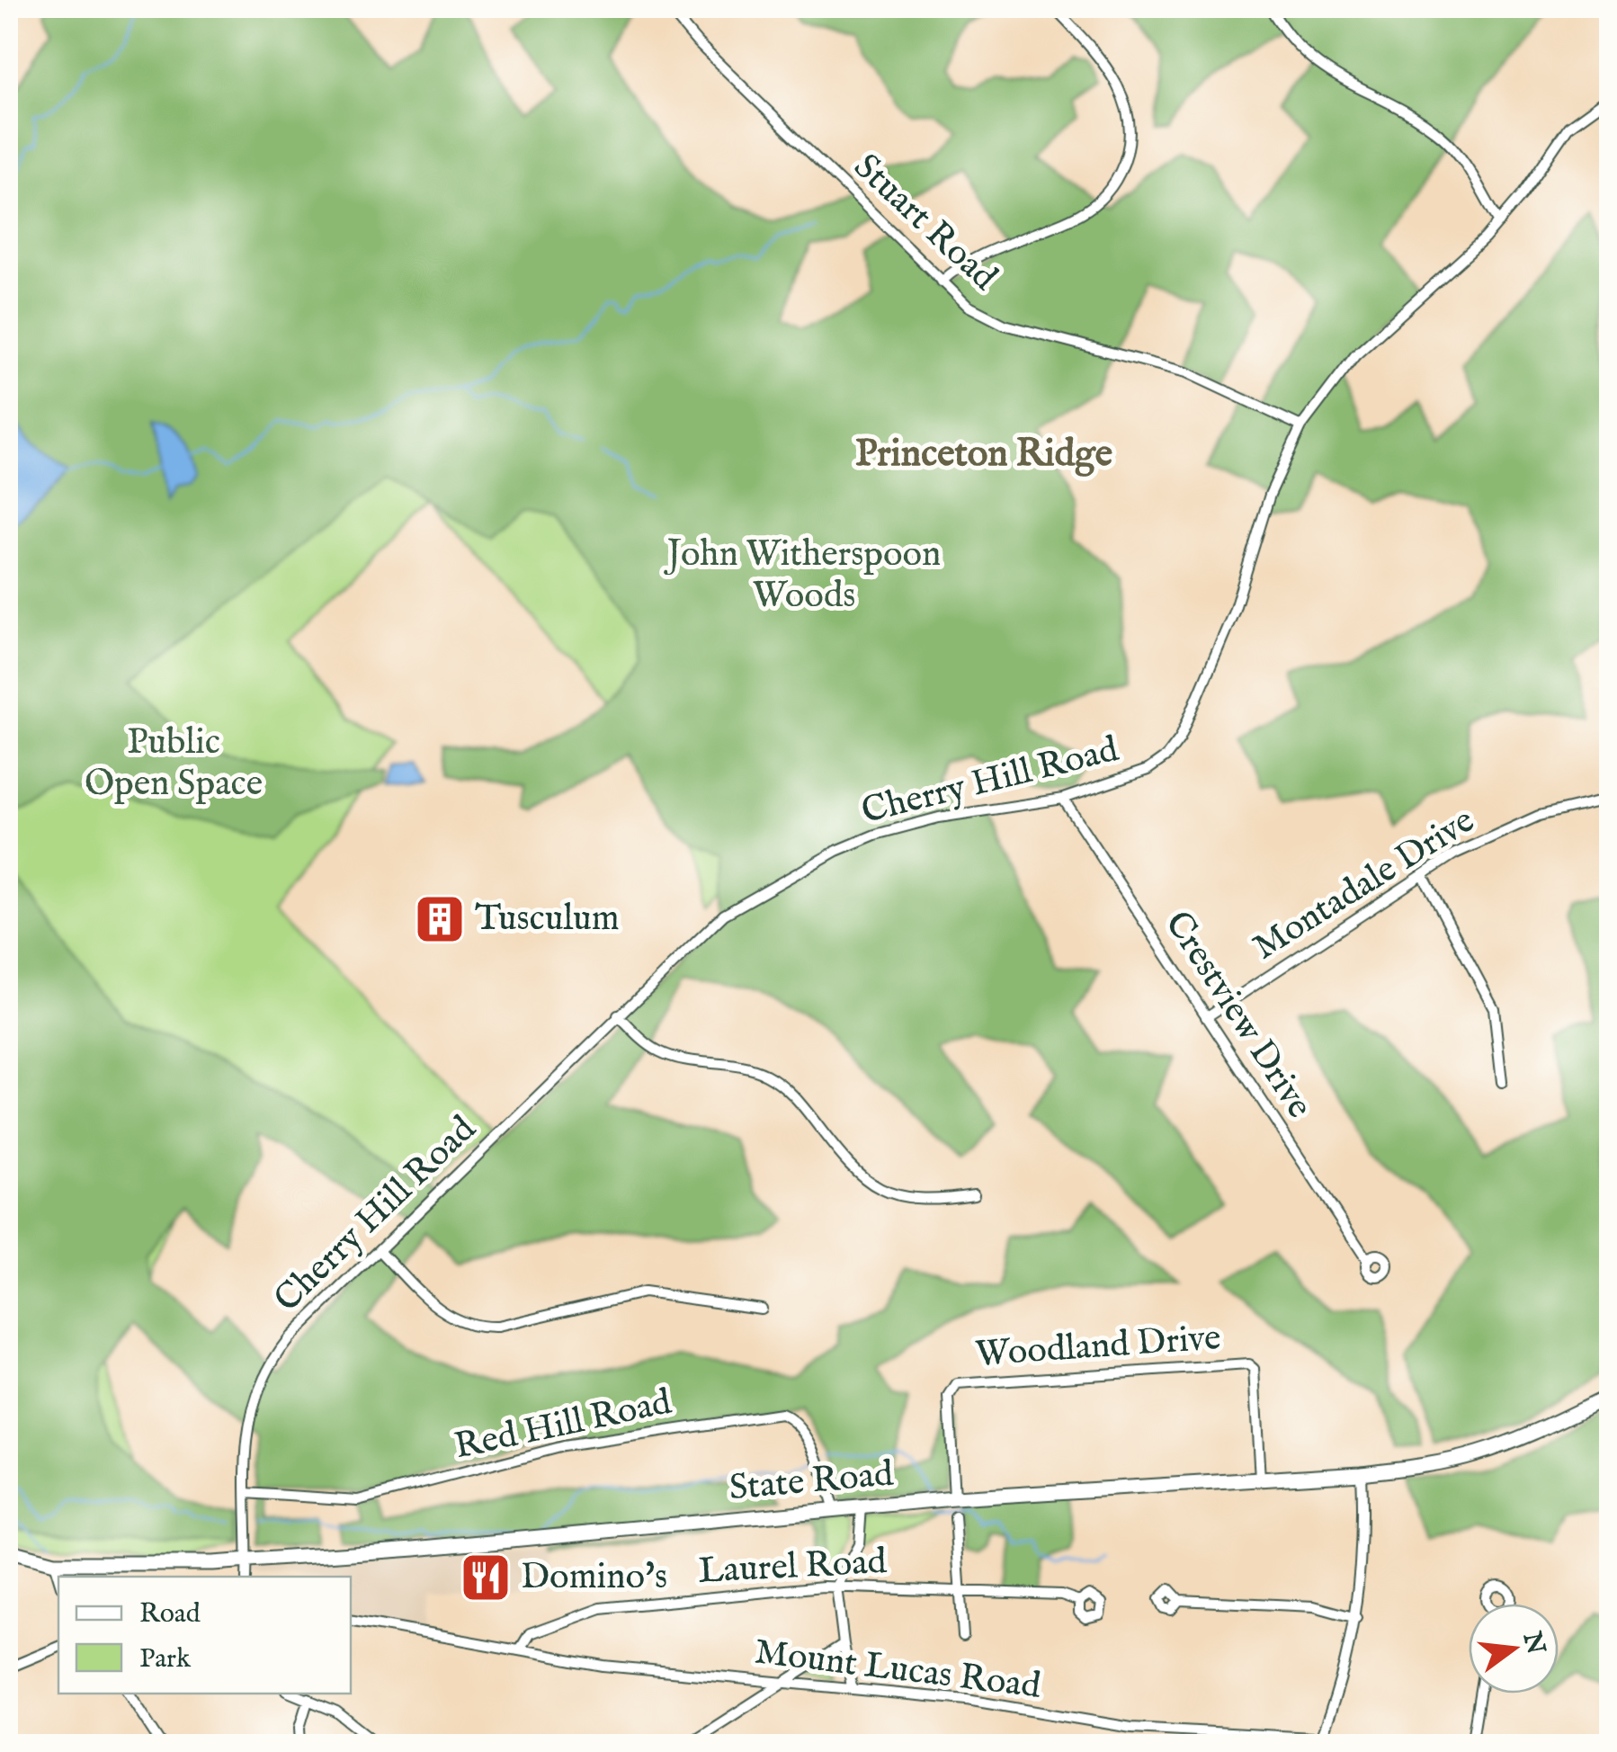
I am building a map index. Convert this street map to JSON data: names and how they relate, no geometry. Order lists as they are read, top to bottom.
{
  "streets": {
    "highway": ["State Road"],
    "street": [
      "Stuart Road",
      "Cherry Hill Road",
      "Montadale Drive",
      "Crestview Drive",
      "Woodland Drive",
      "Red Hill Road",
      "Laurel Road",
      "Mount Lucas Road"
    ]
  },
  "crossings": [
    ["Stuart Road", "Cherry Hill Road"],
    ["Cherry Hill Road", "Crestview Drive"],
    ["Cherry Hill Road", "Red Hill Road"],
    ["Cherry Hill Road", "State Road"],
    ["Montadale Drive", "Crestview Drive"],
    ["Woodland Drive", "State Road"],
    ["Red Hill Road", "State Road"],
    ["Laurel Road", "Mount Lucas Road"]
  ],
  "districts": ["Princeton Ridge"],
  "parks": ["John Witherspoon Woods", "Public Open Space"],
  "places": {
    "building": ["Tusculum"],
    "restaurant": ["Domino's"]
  },
  "legend": ["Road", "Park"],
  "north": "right"
}
